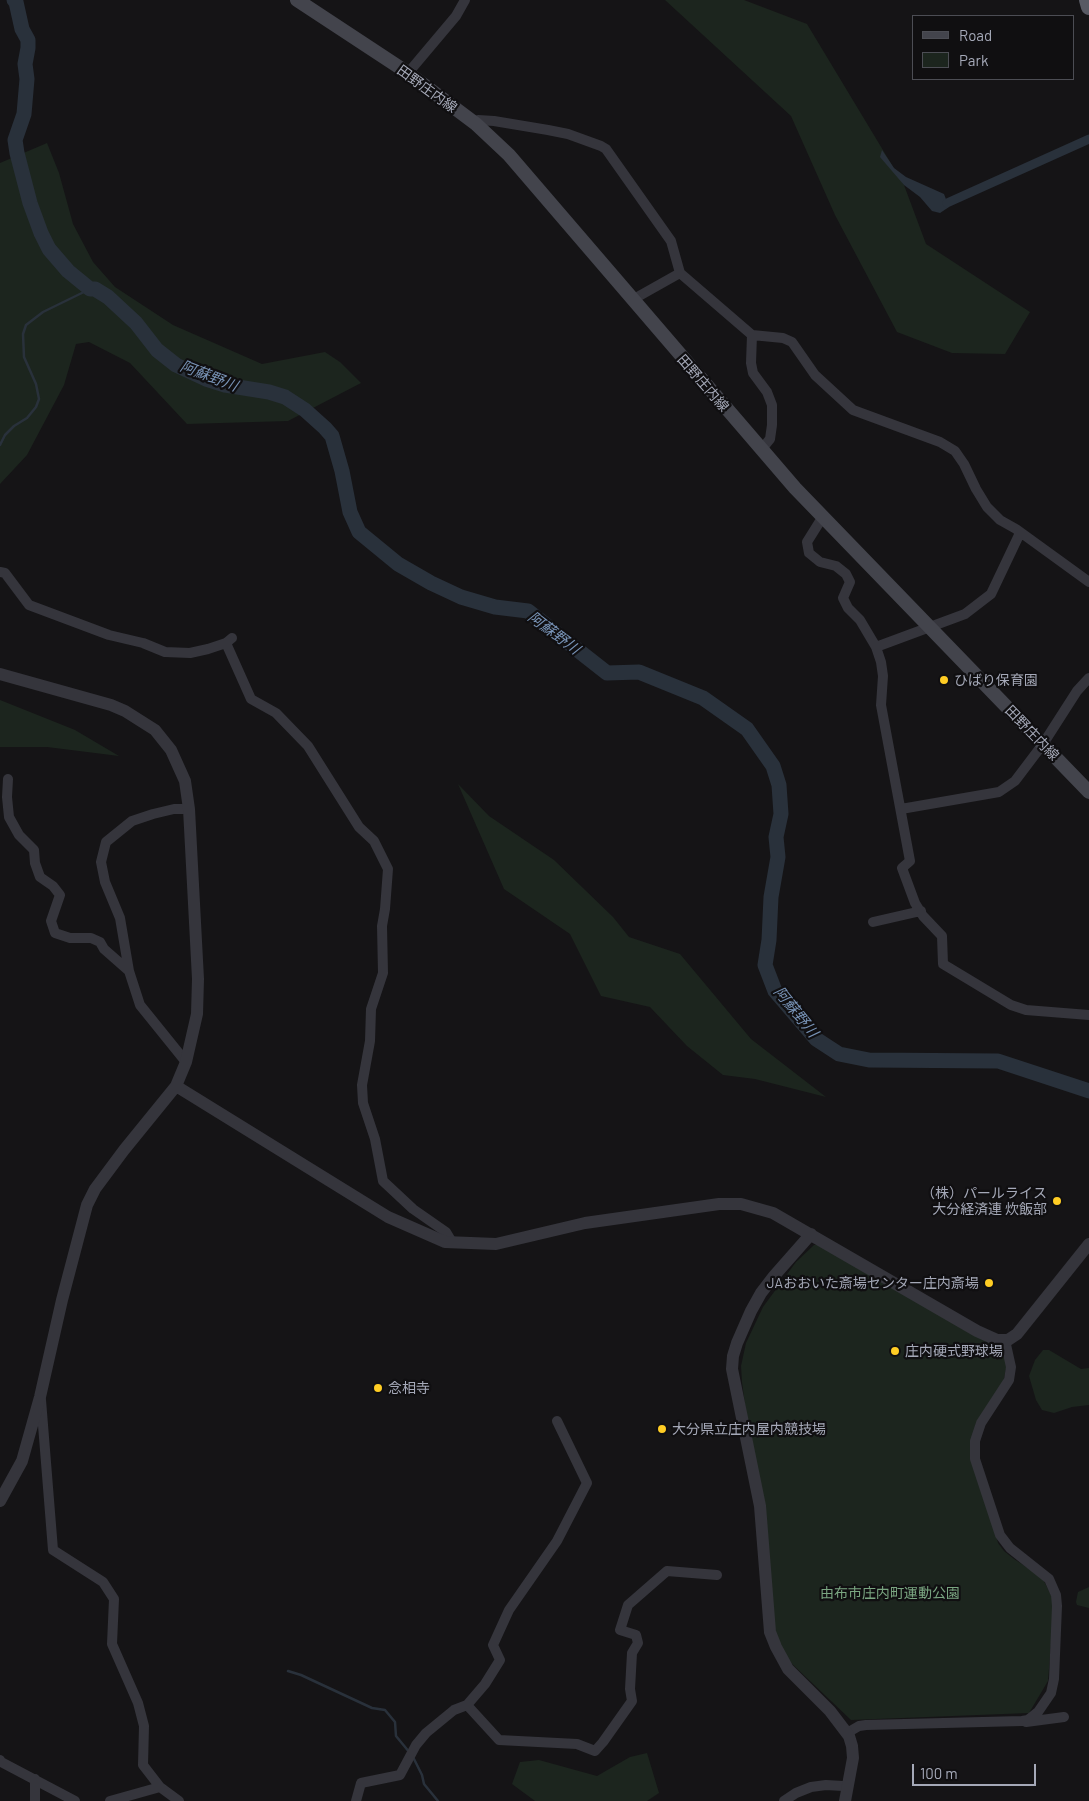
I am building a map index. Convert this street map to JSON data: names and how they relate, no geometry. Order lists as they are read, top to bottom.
{
  "streets": {
    "main road": ["田野庄内線"]
  },
  "water": ["阿蘇野川"],
  "parks": ["由布市庄内町運動公園"],
  "places": [
    "ひばり保育園",
    "（株）パールライス 大分経済連 炊飯部",
    "JAおおいた斎場センター庄内斎場",
    "庄内硬式野球場",
    "念相寺",
    "大分県立庄内屋内競技場"
  ],
  "legend": ["Road", "Park"],
  "scale_bar": "100 m"
}
